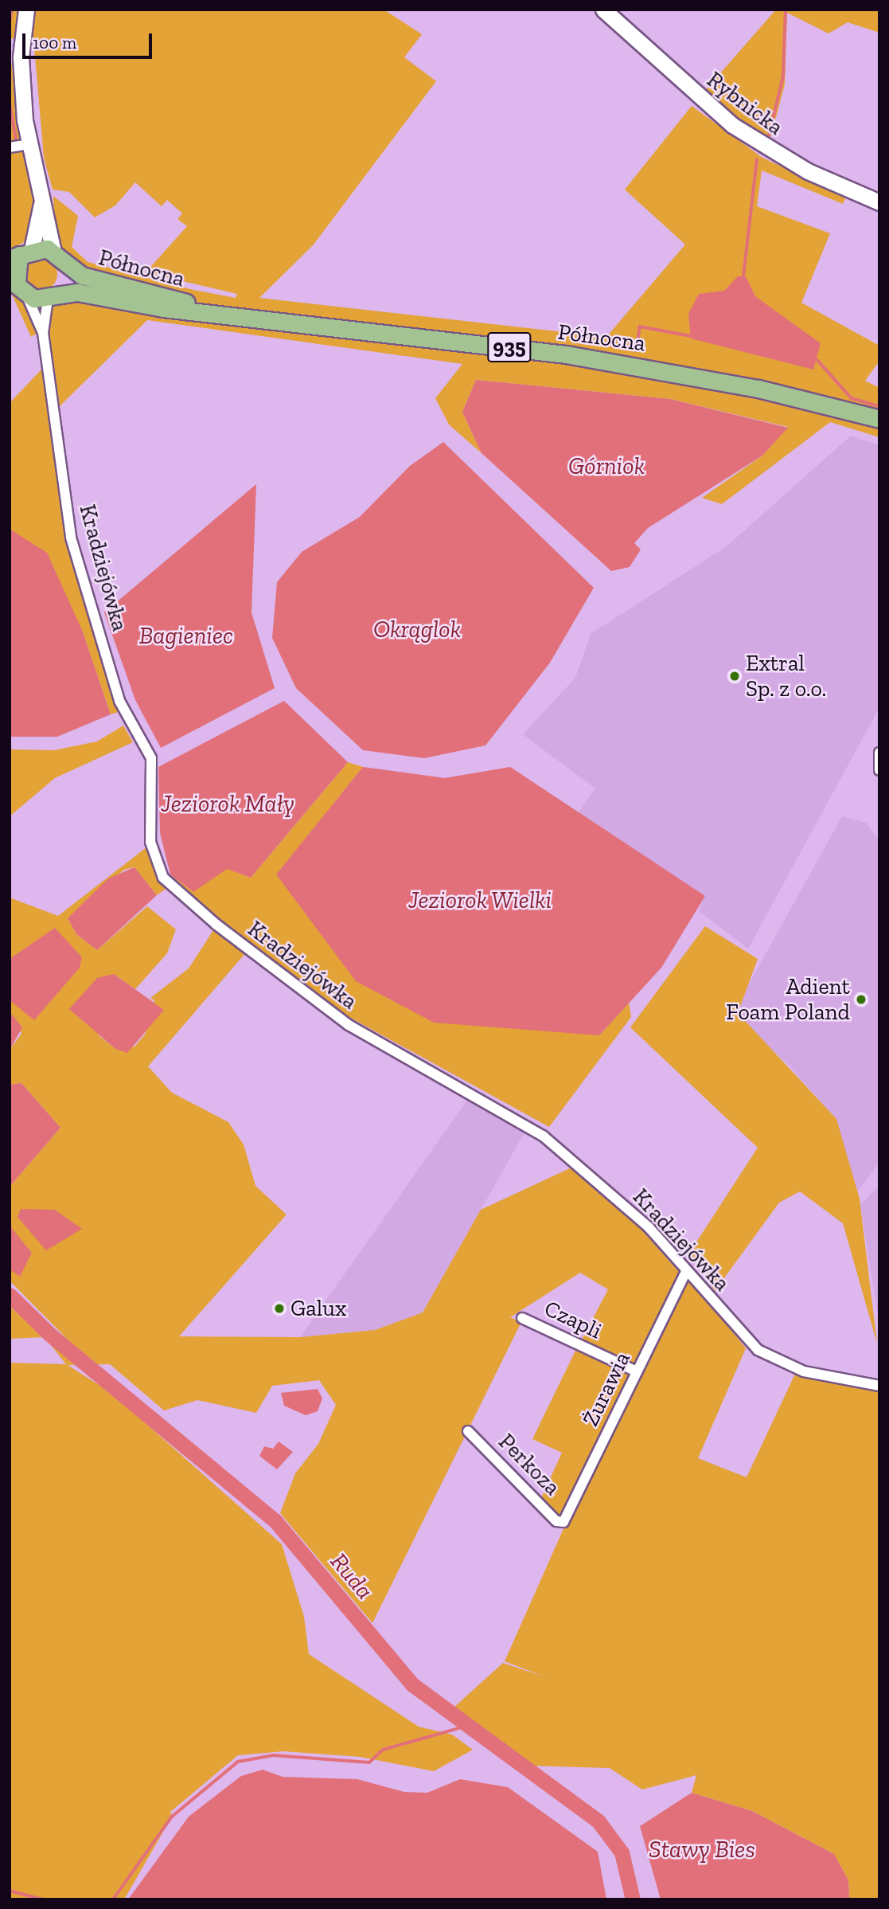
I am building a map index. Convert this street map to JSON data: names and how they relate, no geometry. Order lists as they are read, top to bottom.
{
  "streets": {
    "main road": ["Północna", "935"],
    "street": [
      "Rybnicka",
      "Kradziejówka",
      "Czapli",
      "Żurawia",
      "Perkoza"
    ]
  },
  "crossings": [
    ["Północna", "Kradziejówka"],
    ["Kradziejówka", "Żurawia"],
    ["Czapli", "Żurawia"],
    ["Żurawia", "Perkoza"]
  ],
  "water": [
    "Górniok",
    "Okrąglok",
    "Bagieniec",
    "Jeziorok Mały",
    "Jeziorok Wielki",
    "Ruda",
    "Stawy Bies"
  ],
  "places": ["Extral Sp. z o.o.", "Adient Foam Poland", "Galux"],
  "scale_bar": "100 m"
}
